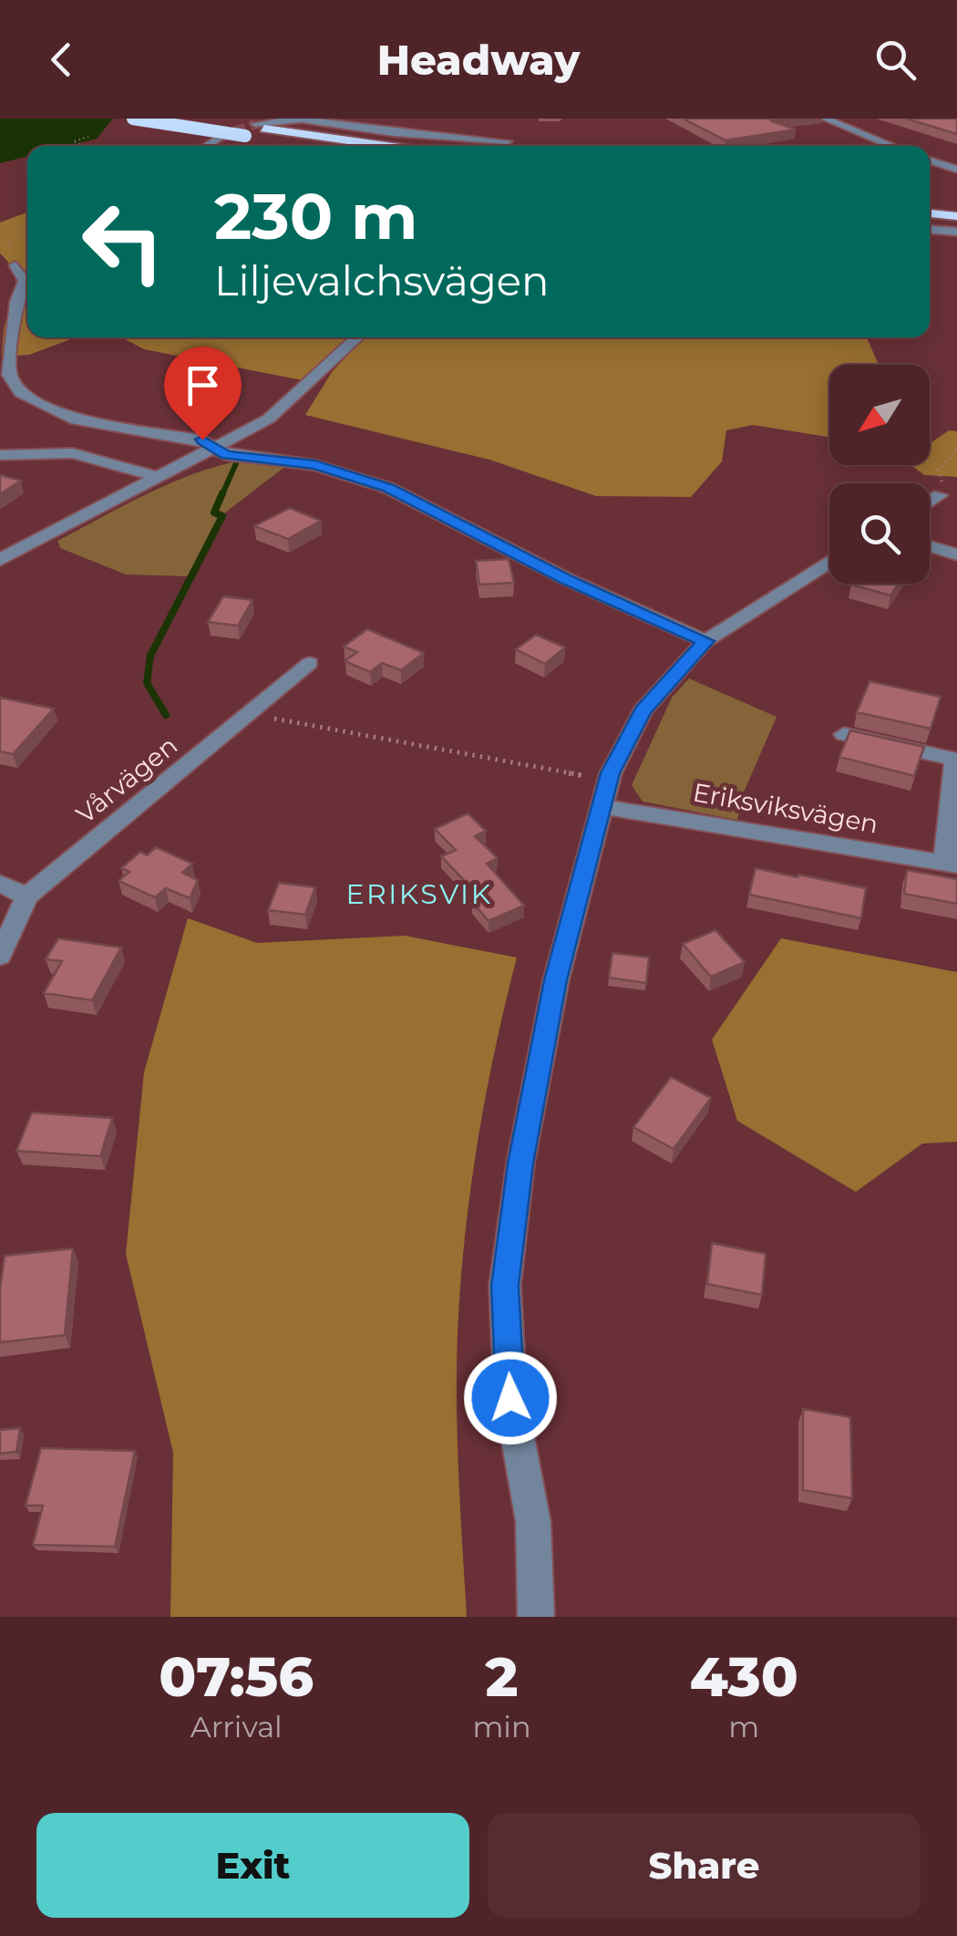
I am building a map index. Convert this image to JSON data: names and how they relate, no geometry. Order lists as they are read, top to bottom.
{
  "streets": {
    "street": ["Vårvägen", "Eriksviksvägen"]
  },
  "districts": ["ERIKSVIK"],
  "north": "bottom left",
  "page": {
    "header": "Headway",
    "turn": ["230 m", "Liljevalchsvägen"],
    "eta": [
      "07:56",
      "Arrival",
      "2",
      "min",
      "430",
      "m"
    ],
    "buttons": ["Exit", "Share"]
  }
}
